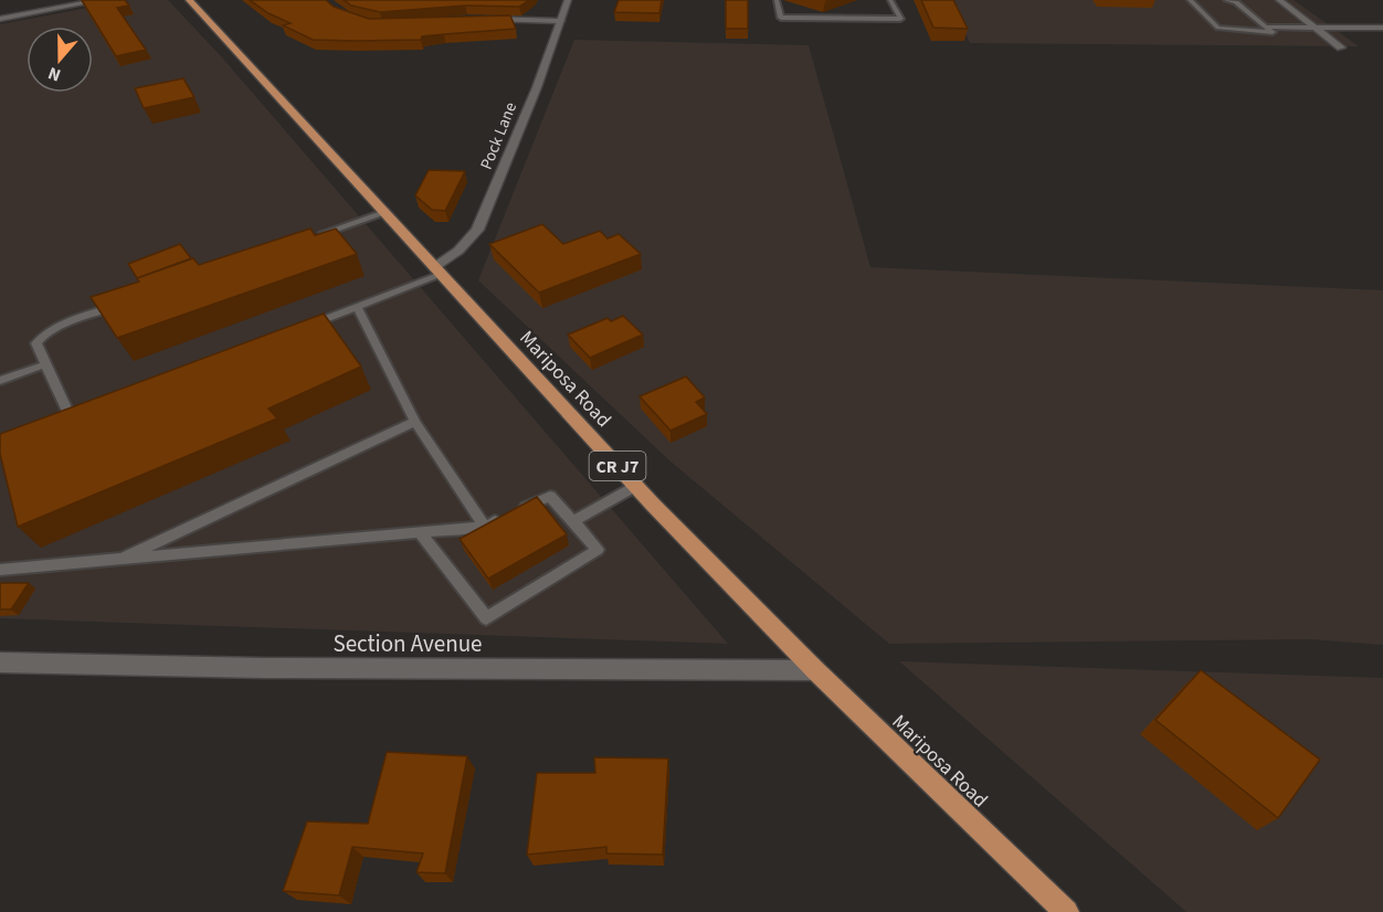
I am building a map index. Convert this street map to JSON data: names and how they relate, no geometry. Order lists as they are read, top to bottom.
{
  "streets": {
    "main road": ["Mariposa Road", "CR J7"],
    "street": ["Pock Lane", "Section Avenue"]
  },
  "crossings": [
    ["Pock Lane", "Mariposa Road"],
    ["Mariposa Road", "Section Avenue"]
  ],
  "north": "bottom"
}
